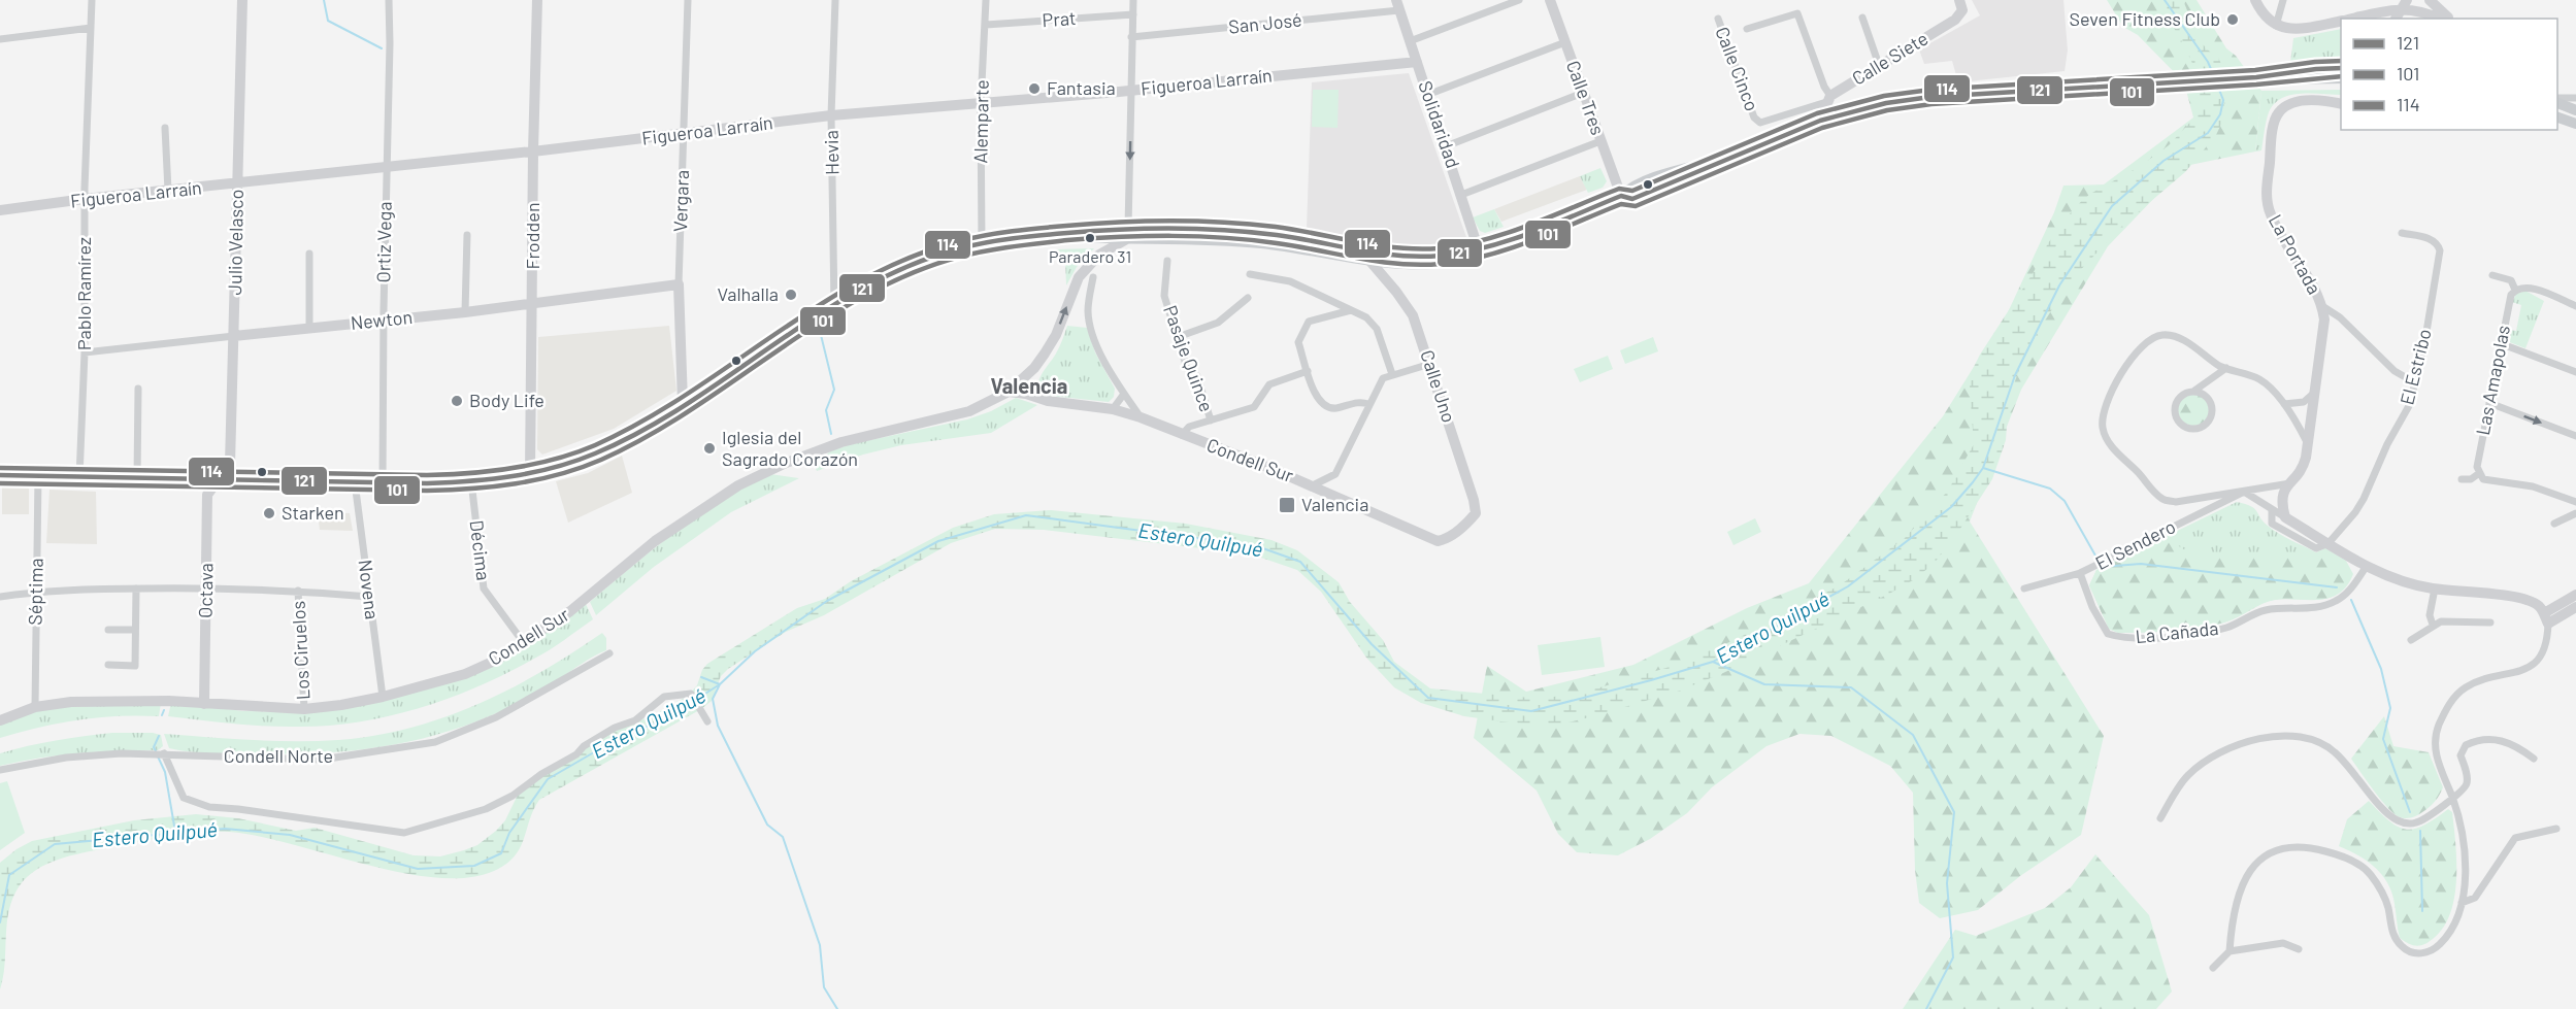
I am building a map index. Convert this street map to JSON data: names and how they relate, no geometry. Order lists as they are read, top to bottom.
{
  "streets": {
    "street": [
      "Prat",
      "San José",
      "Calle Siete",
      "Calle Cinco",
      "Figueroa Larraín",
      "Calle Tres",
      "Alemparte",
      "Solidaridad",
      "Hevia",
      "Vergara",
      "Frodden",
      "Julio Velasco",
      "Ortiz Vega",
      "La Portada",
      "Pablo Ramírez",
      "Newton",
      "Pasaje Quince",
      "El Estribo",
      "Las Amapolas",
      "Calle Uno",
      "Condell Sur",
      "El Sendero",
      "Décima",
      "Novena",
      "Octava",
      "Séptima",
      "La Cañada",
      "Los Ciruelos",
      "Condell Norte"
    ]
  },
  "crossings": [
    ["Prat", "Alemparte"],
    ["San José", "Solidaridad"],
    ["Calle Siete", "Calle Cinco"],
    ["Figueroa Larraín", "Alemparte"],
    ["Figueroa Larraín", "Solidaridad"],
    ["Figueroa Larraín", "Hevia"],
    ["Figueroa Larraín", "Vergara"],
    ["Figueroa Larraín", "Frodden"],
    ["Figueroa Larraín", "Julio Velasco"],
    ["Figueroa Larraín", "Ortiz Vega"],
    ["Figueroa Larraín", "Pablo Ramírez"],
    ["Vergara", "Newton"],
    ["Frodden", "Newton"],
    ["Julio Velasco", "Newton"],
    ["Julio Velasco", "Octava"],
    ["Ortiz Vega", "Newton"],
    ["Pablo Ramírez", "Newton"],
    ["Calle Uno", "Condell Sur"],
    ["Condell Sur", "Décima"],
    ["Condell Sur", "Novena"],
    ["Condell Sur", "Octava"],
    ["Condell Sur", "Séptima"],
    ["Condell Sur", "Los Ciruelos"],
    ["El Sendero", "La Cañada"]
  ],
  "districts": ["Valencia"],
  "water": ["Estero Quilpué"],
  "places": {
    "other": [
      "Seven Fitness Club",
      "Fantasia",
      "Paradero 31",
      "Valhalla",
      "Body Life",
      "Iglesia del Sagrado Corazón",
      "Starken"
    ],
    "transit": ["Valencia"]
  },
  "lines": ["transit line 114", "transit line 121", "transit line 101"],
  "legend": ["121", "101", "114"]
}
